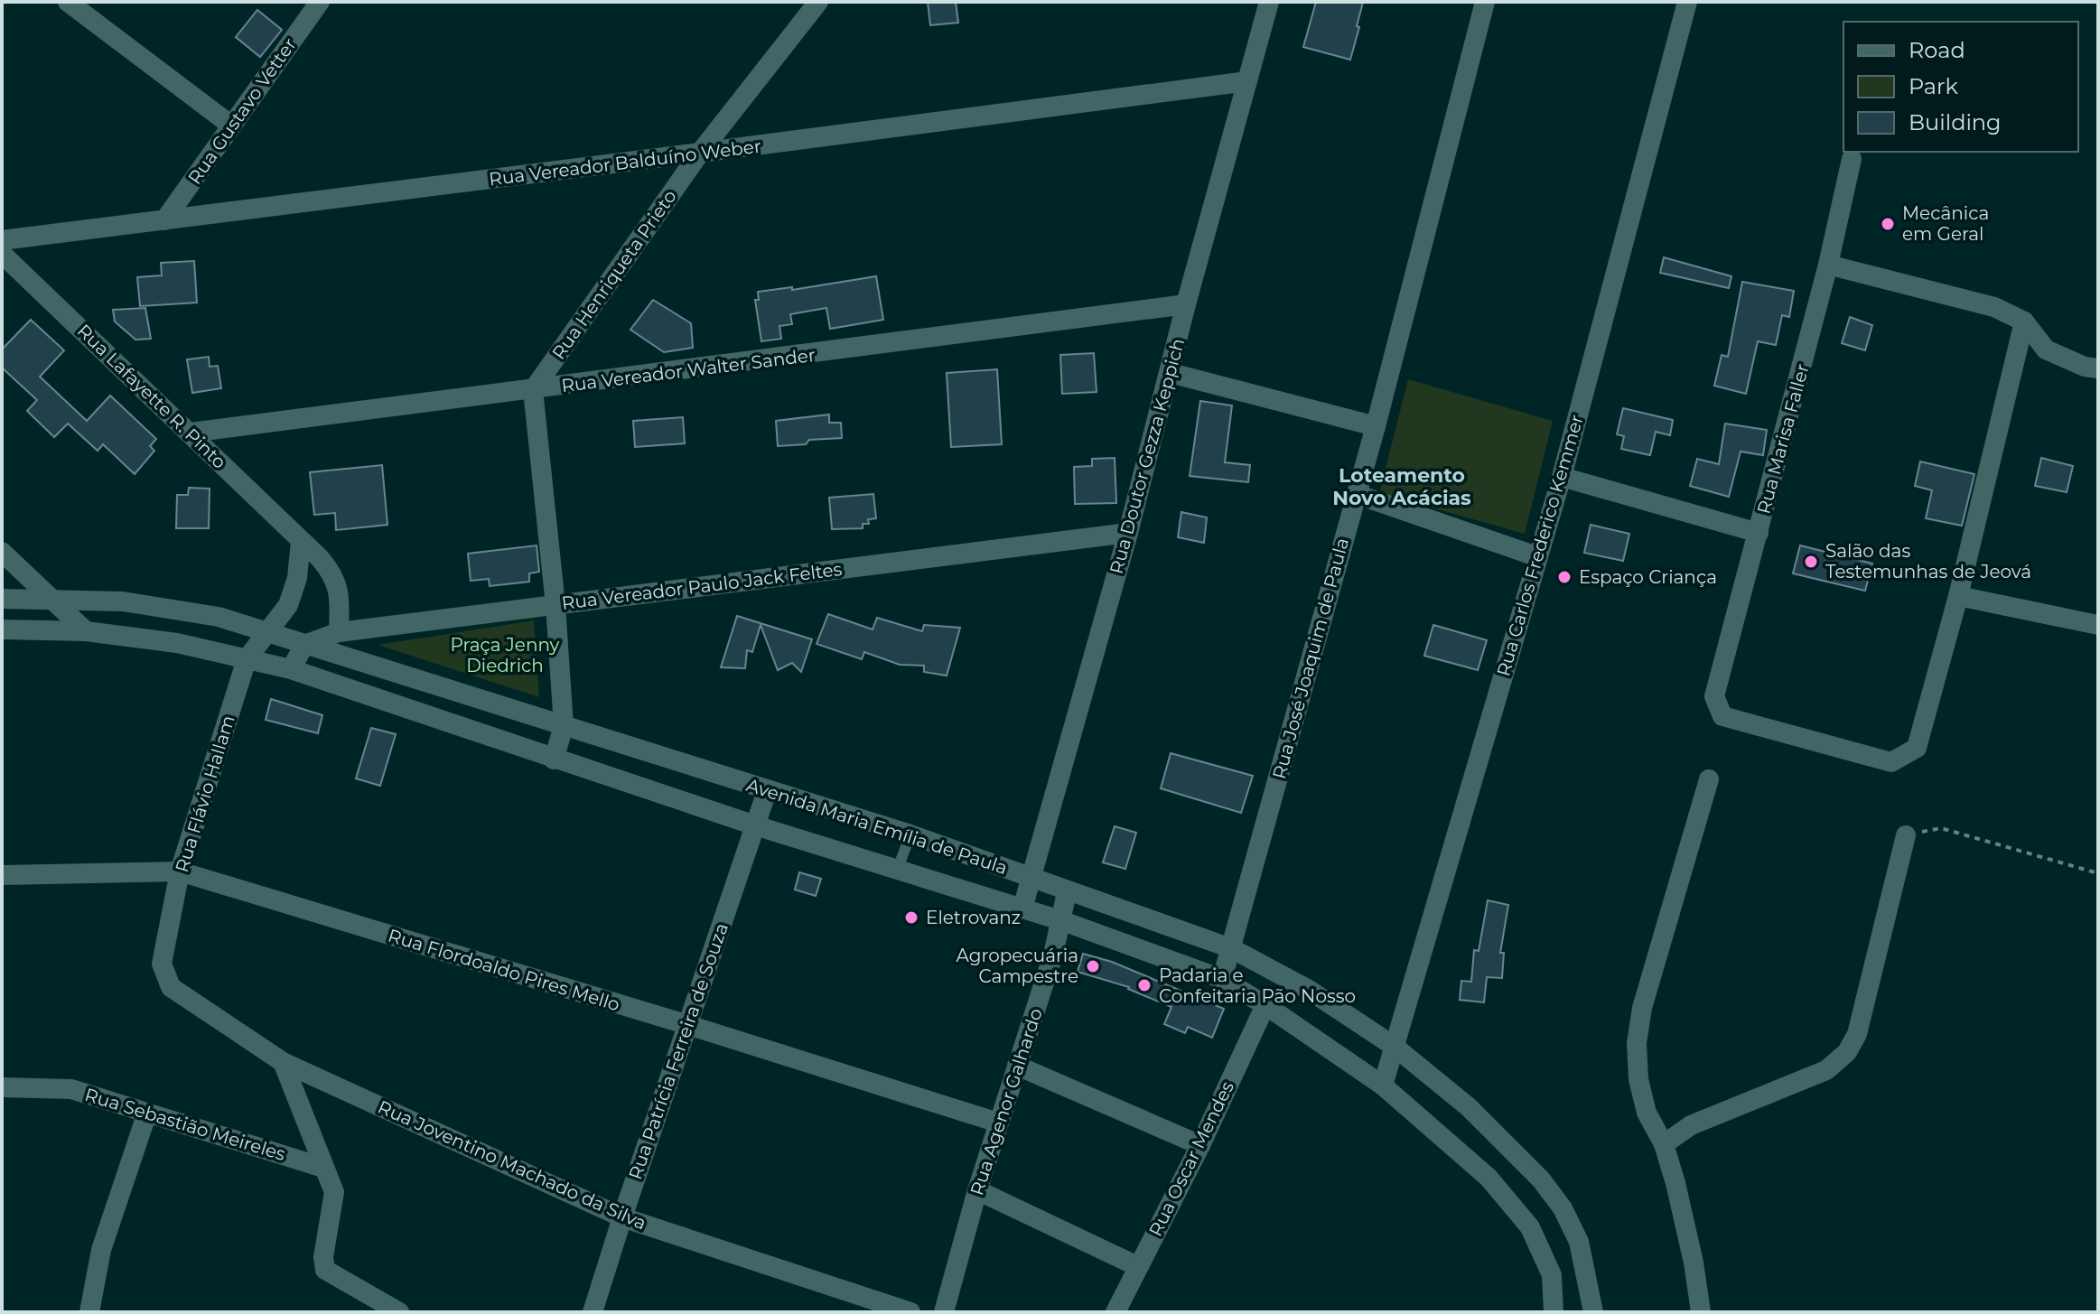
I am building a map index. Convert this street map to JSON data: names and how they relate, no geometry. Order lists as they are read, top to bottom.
{
  "streets": {
    "street": [
      "Rua Gustavo Vetter",
      "Rua Vereador Balduíno Weber",
      "Rua Henriqueta Prieto",
      "Rua Vereador Walter Sander",
      "Rua Lafayette R. Pinto",
      "Rua Marisa Faller",
      "Rua Doutor Gezza Keppich",
      "Rua Carlos Frederico Kemmer",
      "Rua Vereador Paulo Jack Feltes",
      "Rua José Joaquim de Paula",
      "Rua Flávio Hallam",
      "Avenida Maria Emília de Paula",
      "Rua Flordoaldo Pires Mello",
      "Rua Patrícia Ferreira de Souza",
      "Rua Agenor Galhardo",
      "Rua Sebastião Meireles",
      "Rua Oscar Mendes",
      "Rua Joventino Machado da Silva"
    ]
  },
  "crossings": [
    ["Rua Gustavo Vetter", "Rua Vereador Balduíno Weber"],
    ["Rua Vereador Balduíno Weber", "Rua Henriqueta Prieto"],
    ["Rua Vereador Balduíno Weber", "Rua Doutor Gezza Keppich"],
    ["Rua Henriqueta Prieto", "Rua Vereador Walter Sander"],
    ["Rua Vereador Walter Sander", "Rua Lafayette R. Pinto"],
    ["Rua Vereador Walter Sander", "Rua Doutor Gezza Keppich"],
    ["Rua Lafayette R. Pinto", "Rua Vereador Paulo Jack Feltes"],
    ["Rua Doutor Gezza Keppich", "Rua Vereador Paulo Jack Feltes"],
    ["Rua Doutor Gezza Keppich", "Avenida Maria Emília de Paula"],
    ["Rua Carlos Frederico Kemmer", "Avenida Maria Emília de Paula"],
    ["Rua Vereador Paulo Jack Feltes", "Avenida Maria Emília de Paula"],
    ["Rua José Joaquim de Paula", "Avenida Maria Emília de Paula"],
    ["Rua Flávio Hallam", "Avenida Maria Emília de Paula"],
    ["Rua Flávio Hallam", "Rua Flordoaldo Pires Mello"],
    ["Rua Flávio Hallam", "Rua Joventino Machado da Silva"],
    ["Avenida Maria Emília de Paula", "Rua Patrícia Ferreira de Souza"],
    ["Avenida Maria Emília de Paula", "Rua Agenor Galhardo"],
    ["Avenida Maria Emília de Paula", "Rua Oscar Mendes"],
    ["Rua Flordoaldo Pires Mello", "Rua Patrícia Ferreira de Souza"],
    ["Rua Flordoaldo Pires Mello", "Rua Agenor Galhardo"],
    ["Rua Patrícia Ferreira de Souza", "Rua Joventino Machado da Silva"]
  ],
  "districts": ["Loteamento Novo Acácias"],
  "parks": ["Praça Jenny Diedrich"],
  "places": [
    "Mecânica em Geral",
    "Salão das Testemunhas de Jeová",
    "Espaço Criança",
    "Eletrovanz",
    "Agropecuária Campestre",
    "Padaria e Confeitaria Pão Nosso"
  ],
  "legend": ["Road", "Park", "Building"]
}
